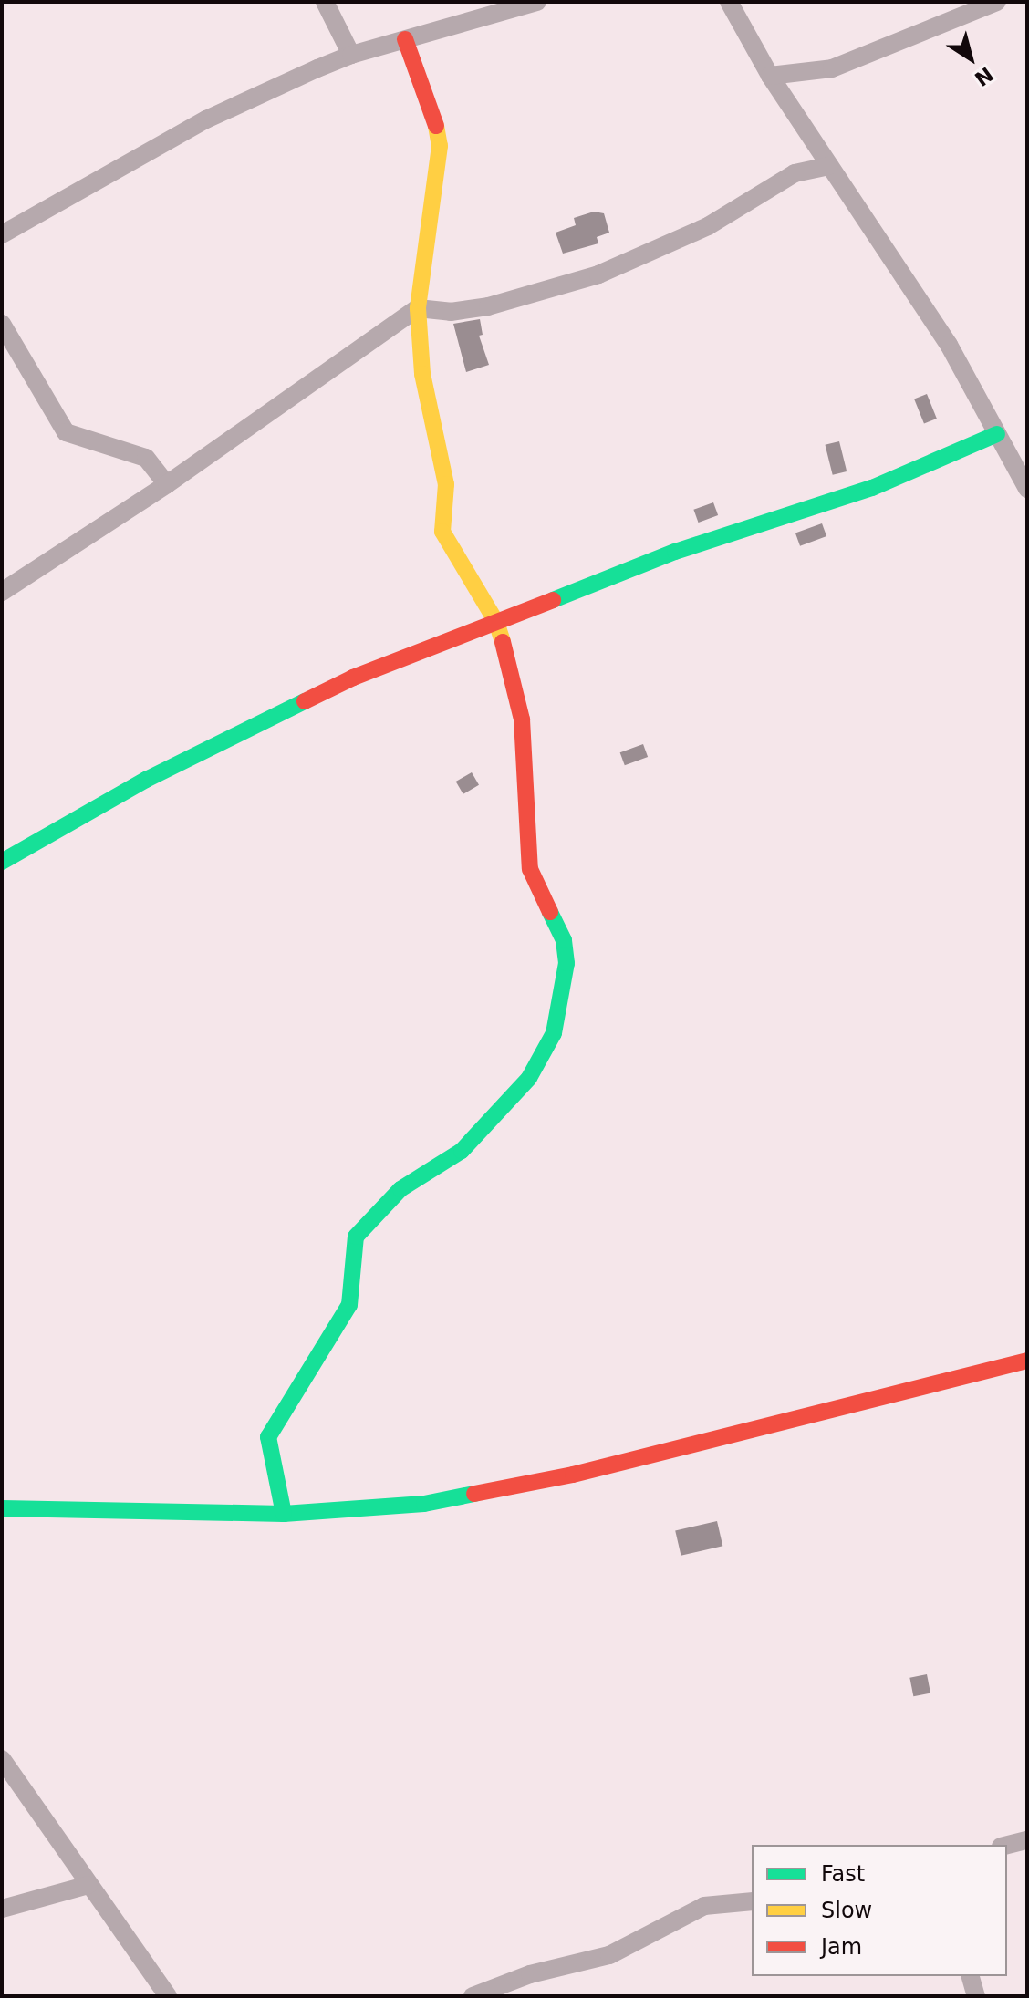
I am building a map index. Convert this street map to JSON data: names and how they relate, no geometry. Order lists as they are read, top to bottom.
{
  "legend": ["Fast", "Slow", "Jam"],
  "north": "bottom right"
}
